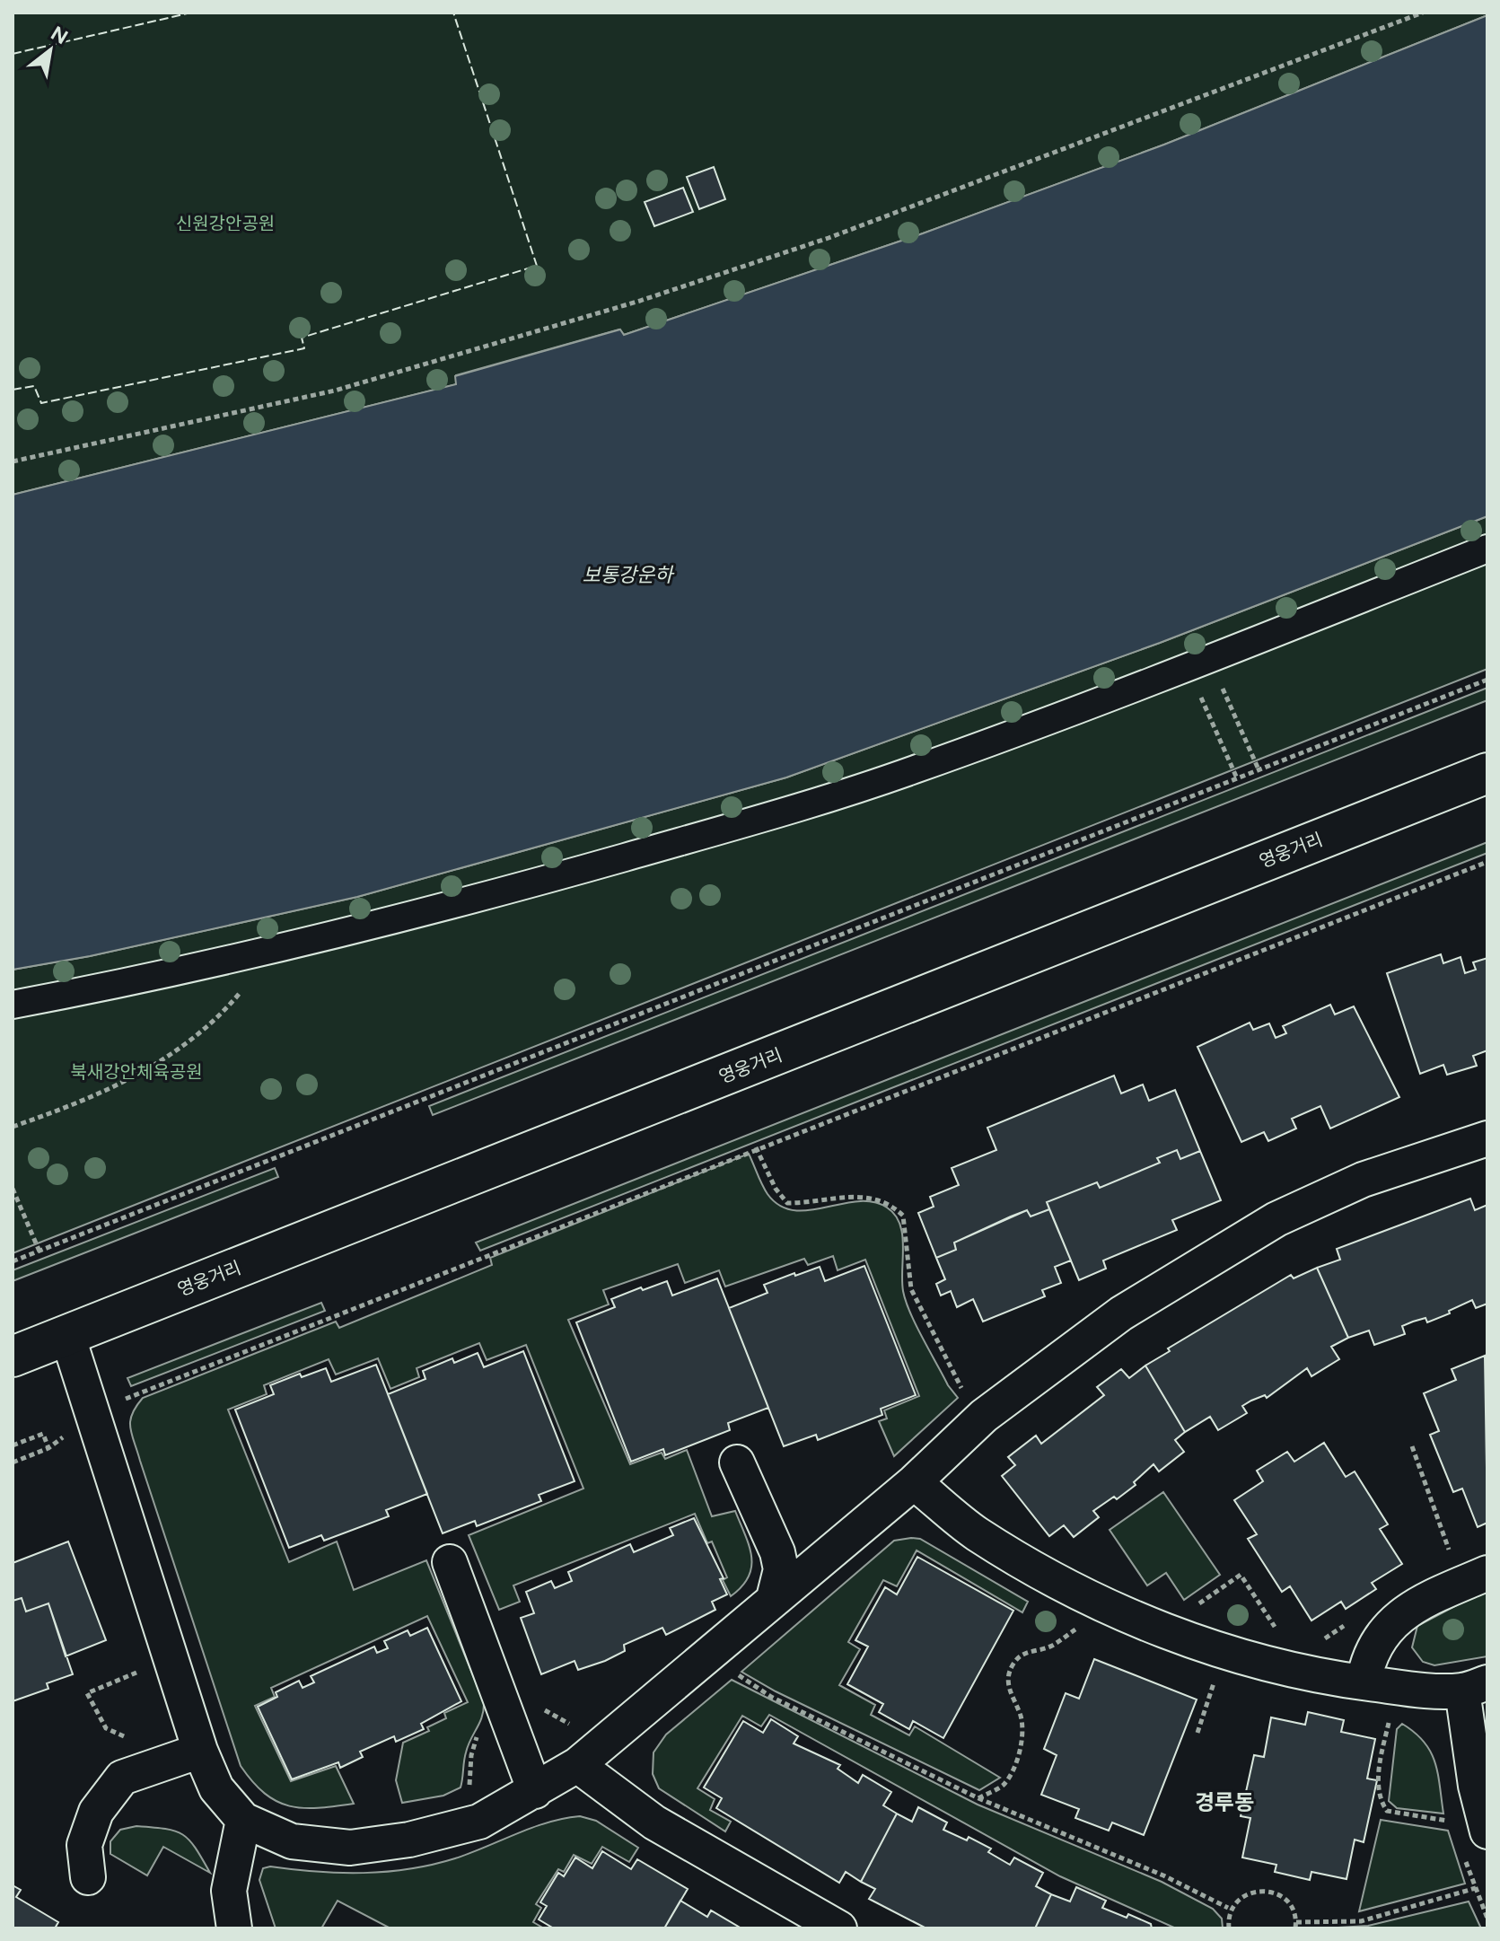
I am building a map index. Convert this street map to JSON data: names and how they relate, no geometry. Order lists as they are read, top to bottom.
{
  "streets": {
    "main road": ["영웅거리"]
  },
  "districts": ["경루동"],
  "water": ["보통강운하"],
  "parks": ["신원강안공원", "북새강안체육공원"],
  "north": "top right"
}
